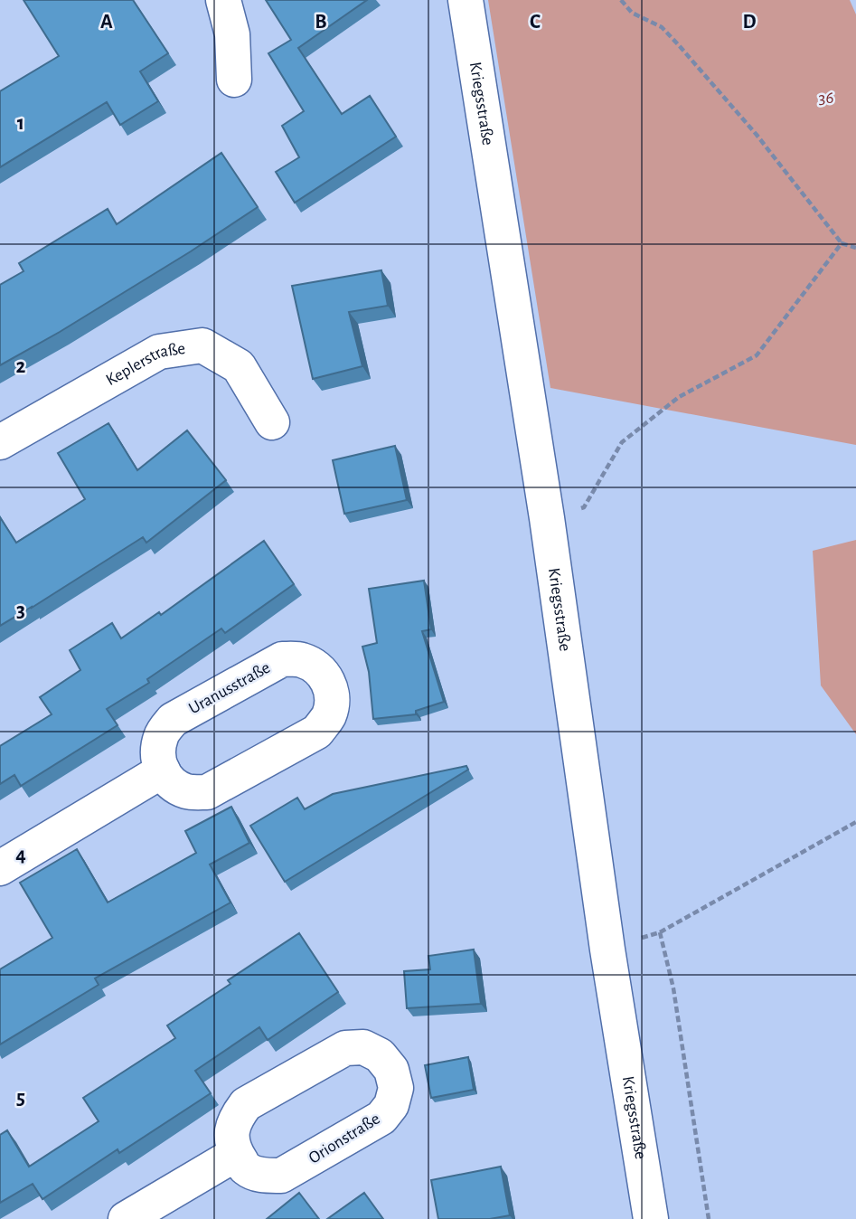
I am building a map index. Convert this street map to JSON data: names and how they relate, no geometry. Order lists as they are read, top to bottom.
{
  "streets": {
    "street": [
      "Kriegsstraße",
      "Keplerstraße",
      "Uranusstraße",
      "Orionstraße"
    ]
  },
  "parks": ["36"],
  "grid": {
    "columns": [
      "A",
      "B",
      "C",
      "D"
    ],
    "rows": [
      "1",
      "2",
      "3",
      "4",
      "5"
    ]
  }
}
